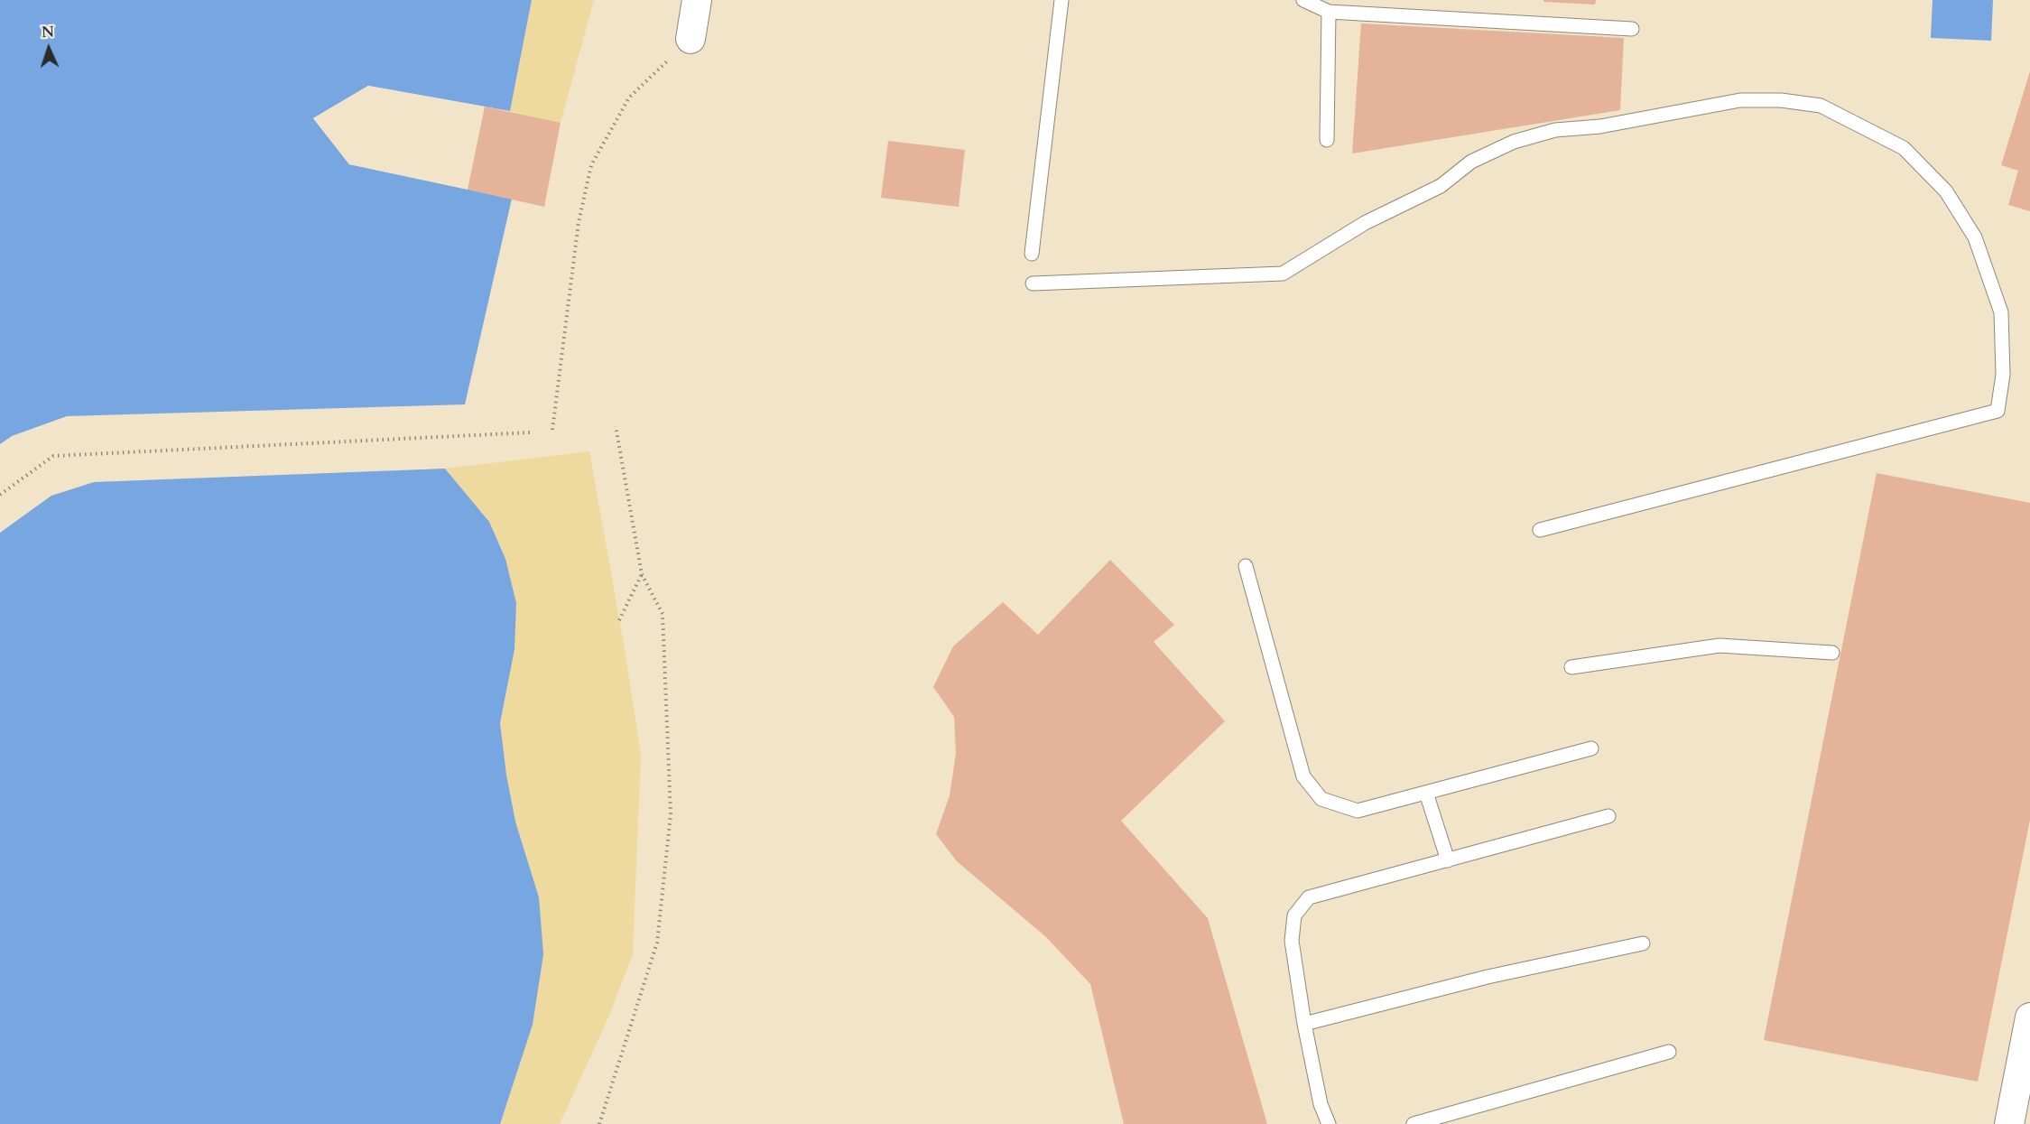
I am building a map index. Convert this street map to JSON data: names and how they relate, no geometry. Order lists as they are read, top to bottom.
{
  "north": "top"
}
